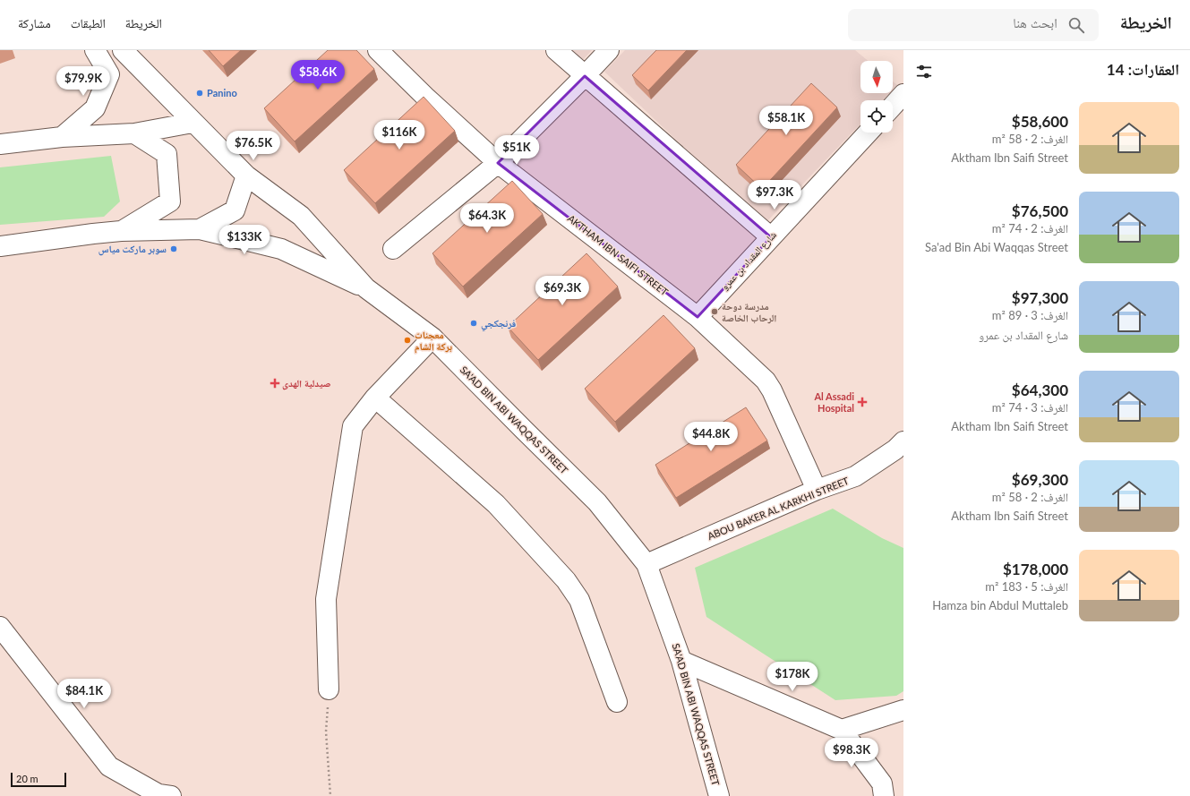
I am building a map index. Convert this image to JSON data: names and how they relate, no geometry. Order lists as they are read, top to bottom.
{
  "streets": {
    "street": [
      "AKTHAM IBN SAIFI STREET",
      "شارع المقداد بن عمرو",
      "SA'AD BIN ABI WAQQAS STREET",
      "ABOU BAKER AL KARKHI STREET"
    ]
  },
  "crossings": [
    ["AKTHAM IBN SAIFI STREET", "شارع المقداد بن عمرو"],
    ["AKTHAM IBN SAIFI STREET", "ABOU BAKER AL KARKHI STREET"],
    ["SA'AD BIN ABI WAQQAS STREET", "ABOU BAKER AL KARKHI STREET"]
  ],
  "places": {
    "other": [
      "Panino",
      "سوبر ماركت مياس",
      "مدرسة دوحة الرحاب الخاصة",
      "فرنجكجي",
      "معجنات بركة الشام"
    ],
    "health": ["صيدلية الهدى", "Al Assadi Hospital"]
  },
  "scale_bar": "20 m",
  "north": "bottom",
  "page": {
    "header": "الخريطة",
    "search": "ابحث هنا",
    "nav": ["الخريطة", "الطبقات", "مشاركة"],
    "heading": "العقارات: 14",
    "price": [
      "$58.6K",
      "$79.9K",
      "$58.1K",
      "$116K",
      "$76.5K",
      "$51K",
      "$97.3K",
      "$64.3K",
      "$133K",
      "$69.3K",
      "$44.8K",
      "$178K",
      "$84.1K",
      "$98.3K"
    ],
    "list": [
      {
        "name": "$58,600",
        "note": "الغرف: 2 · 58 m² · Aktham Ibn Saifi Street"
      },
      {
        "name": "$76,500",
        "note": "الغرف: 2 · 74 m² · Sa'ad Bin Abi Waqqas Street"
      },
      {
        "name": "$97,300",
        "note": "الغرف: 3 · 89 m² · شارع المقداد بن عمرو"
      },
      {
        "name": "$64,300",
        "note": "الغرف: 3 · 74 m² · Aktham Ibn Saifi Street"
      },
      {
        "name": "$69,300",
        "note": "الغرف: 2 · 58 m² · Aktham Ibn Saifi Street"
      },
      {
        "name": "$178,000",
        "note": "الغرف: 5 · 183 m² · Hamza bin Abdul Muttaleb"
      }
    ],
    "scale": "20 m"
  }
}
